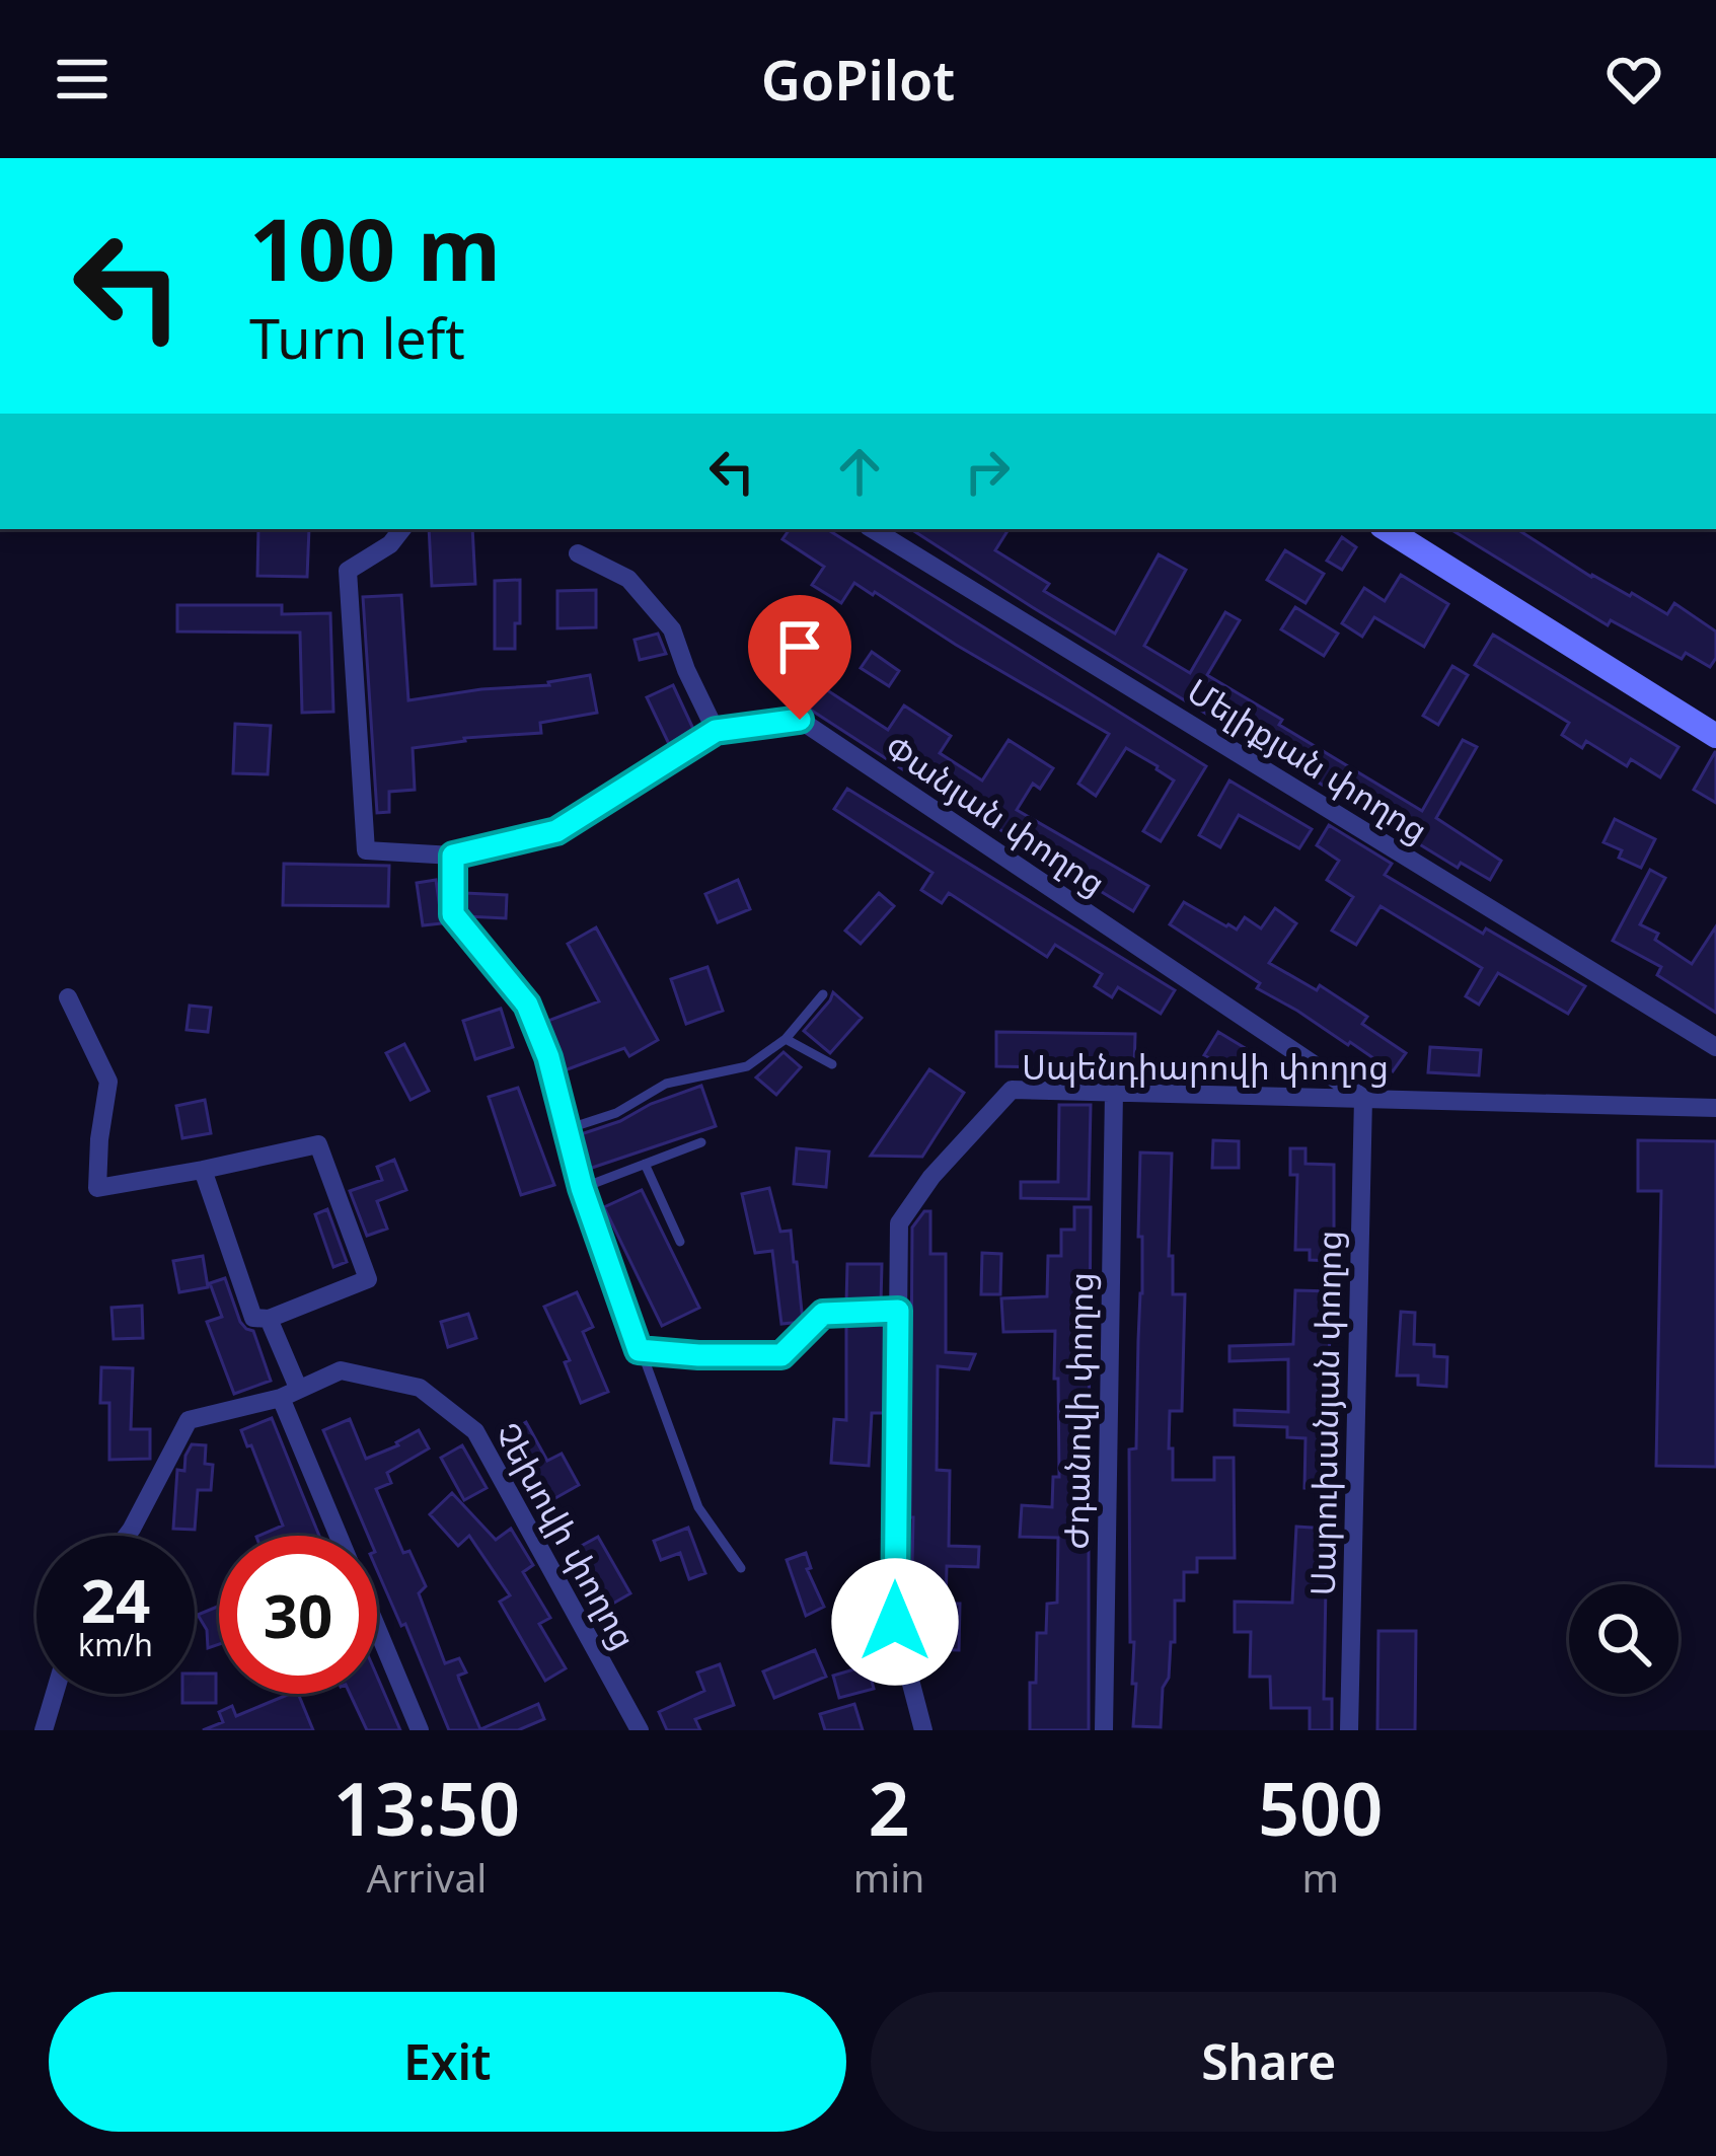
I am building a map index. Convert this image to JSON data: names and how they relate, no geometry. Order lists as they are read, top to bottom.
{
  "streets": {
    "street": [
      "Մելիքյան փողոց",
      "Փանյան փողոց",
      "Սպենդիարովի փողոց",
      "Ժդանովի փողոց",
      "Սարուխանյան փողոց",
      "Չեխովի փողոց"
    ]
  },
  "crossings": [
    ["Փանյան փողոց", "Սպենդիարովի փողոց"],
    ["Փանյան փողոց", "Սարուխանյան փողոց"],
    ["Սպենդիարովի փողոց", "Ժդանովի փողոց"],
    ["Սպենդիարովի փողոց", "Սարուխանյան փողոց"]
  ],
  "page": {
    "header": "GoPilot",
    "turn": ["100 m", "Turn left"],
    "speed": "24 km/h",
    "limit": "30",
    "eta": [
      "13:50",
      "Arrival",
      "2",
      "min",
      "500",
      "m"
    ],
    "buttons": ["Exit", "Share"]
  }
}
